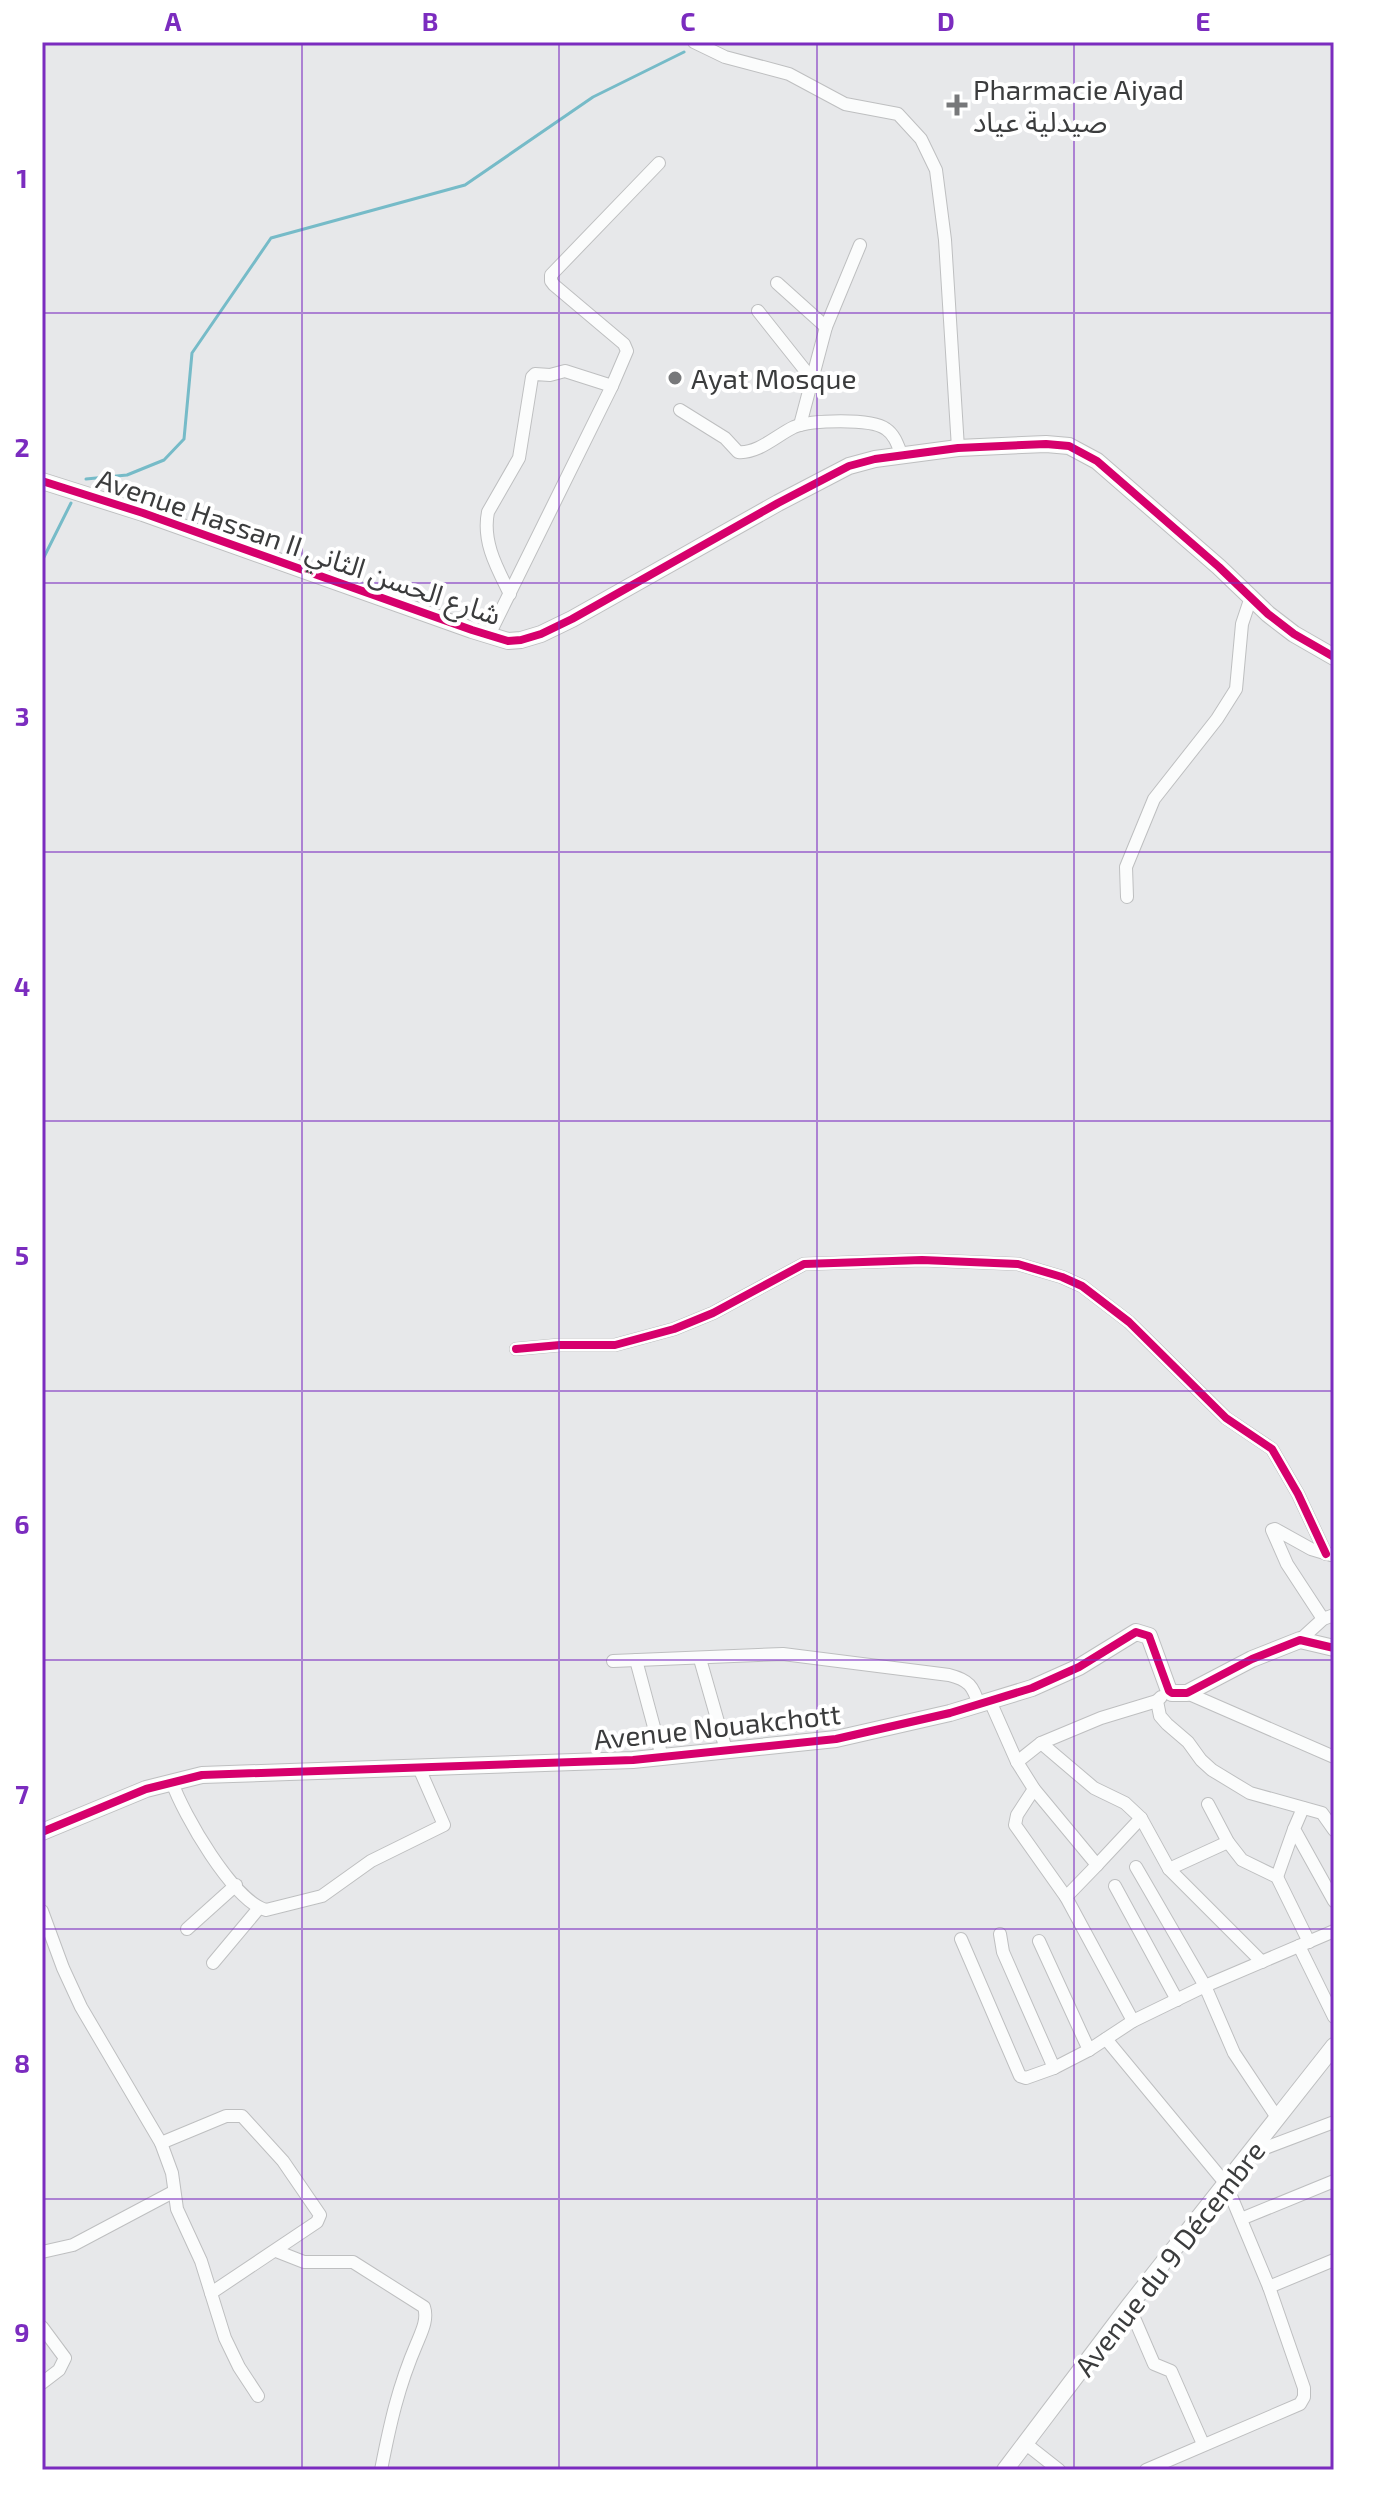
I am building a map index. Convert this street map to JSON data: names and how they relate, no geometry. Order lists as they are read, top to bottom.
{
  "streets": {
    "street": ["Avenue Hassan II شارع الحسن الثاني", "Avenue Nouakchott", "Avenue du 9 Décembre"]
  },
  "places": {
    "health": ["Pharmacie Aiyad صيدلية عياد"],
    "other": ["Ayat Mosque"]
  },
  "grid": {
    "columns": [
      "A",
      "B",
      "C",
      "D",
      "E"
    ],
    "rows": [
      "1",
      "2",
      "3",
      "4",
      "5",
      "6",
      "7",
      "8",
      "9"
    ]
  }
}
